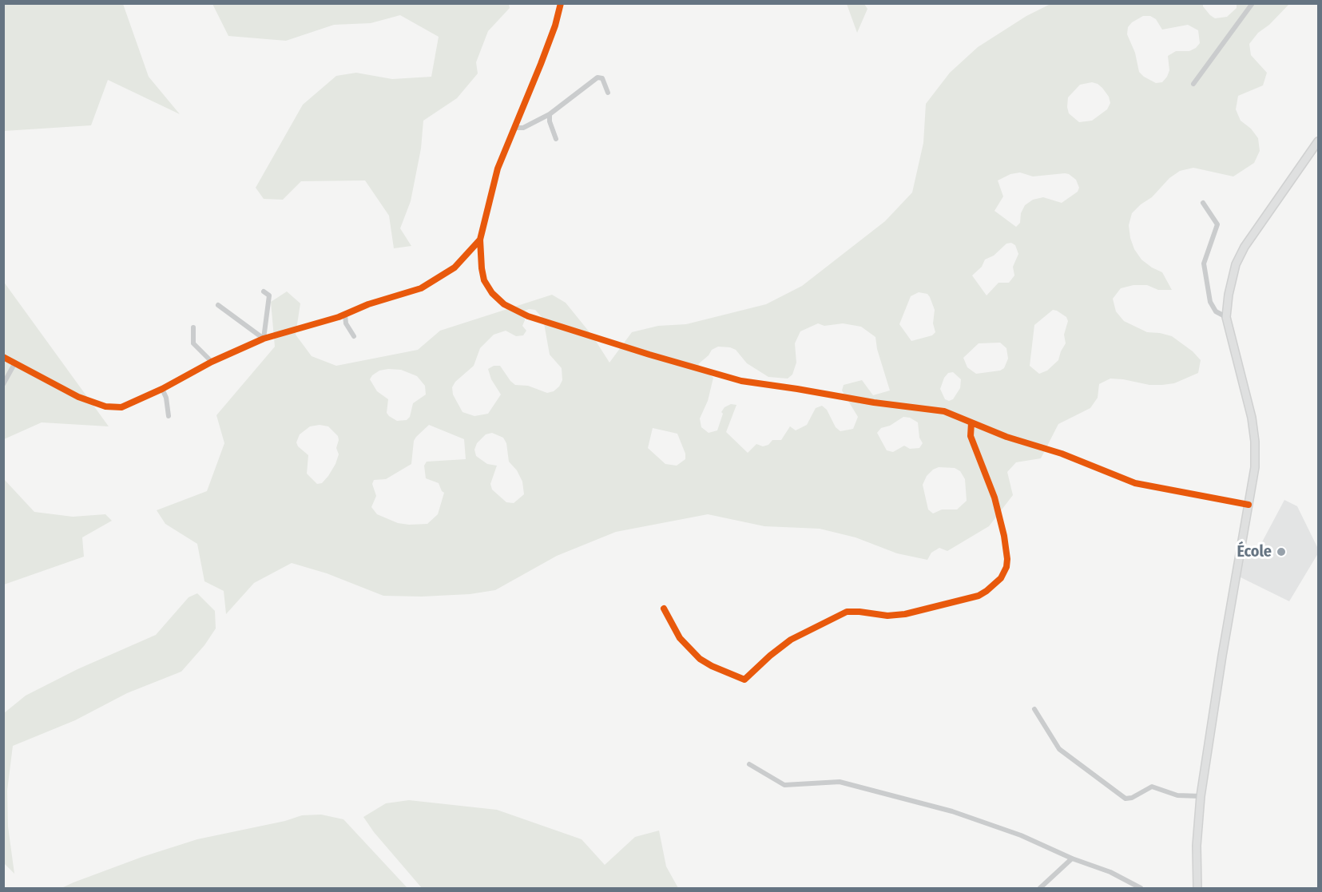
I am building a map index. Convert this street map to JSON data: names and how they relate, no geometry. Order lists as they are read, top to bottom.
{
  "places": ["École"]
}
